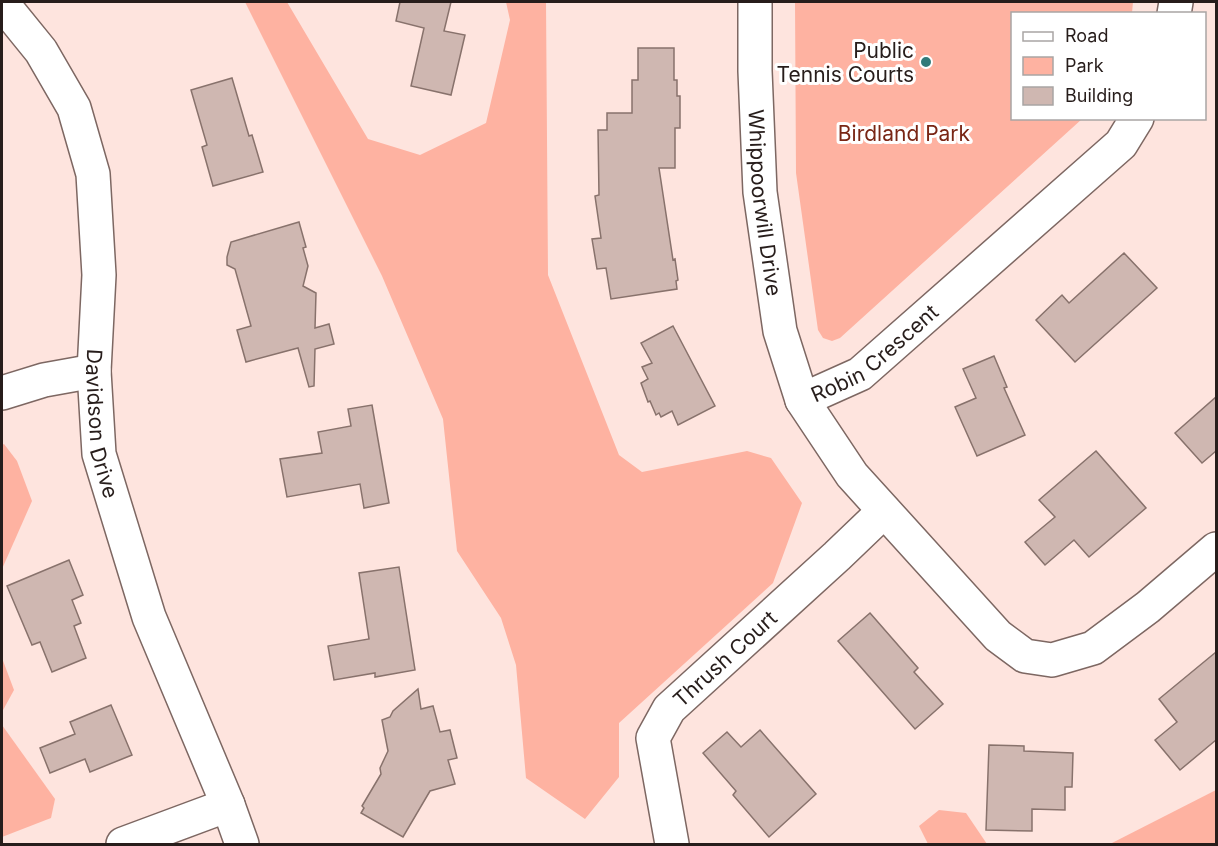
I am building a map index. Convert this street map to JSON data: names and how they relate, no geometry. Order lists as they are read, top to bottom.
{
  "streets": {
    "street": [
      "Whippoorwill Drive",
      "Robin Crescent",
      "Davidson Drive",
      "Thrush Court"
    ]
  },
  "crossings": [
    ["Whippoorwill Drive", "Robin Crescent"],
    ["Robin Crescent", "Thrush Court"]
  ],
  "parks": ["Birdland Park"],
  "places": ["Public Tennis Courts"],
  "legend": ["Road", "Park", "Building"]
}
